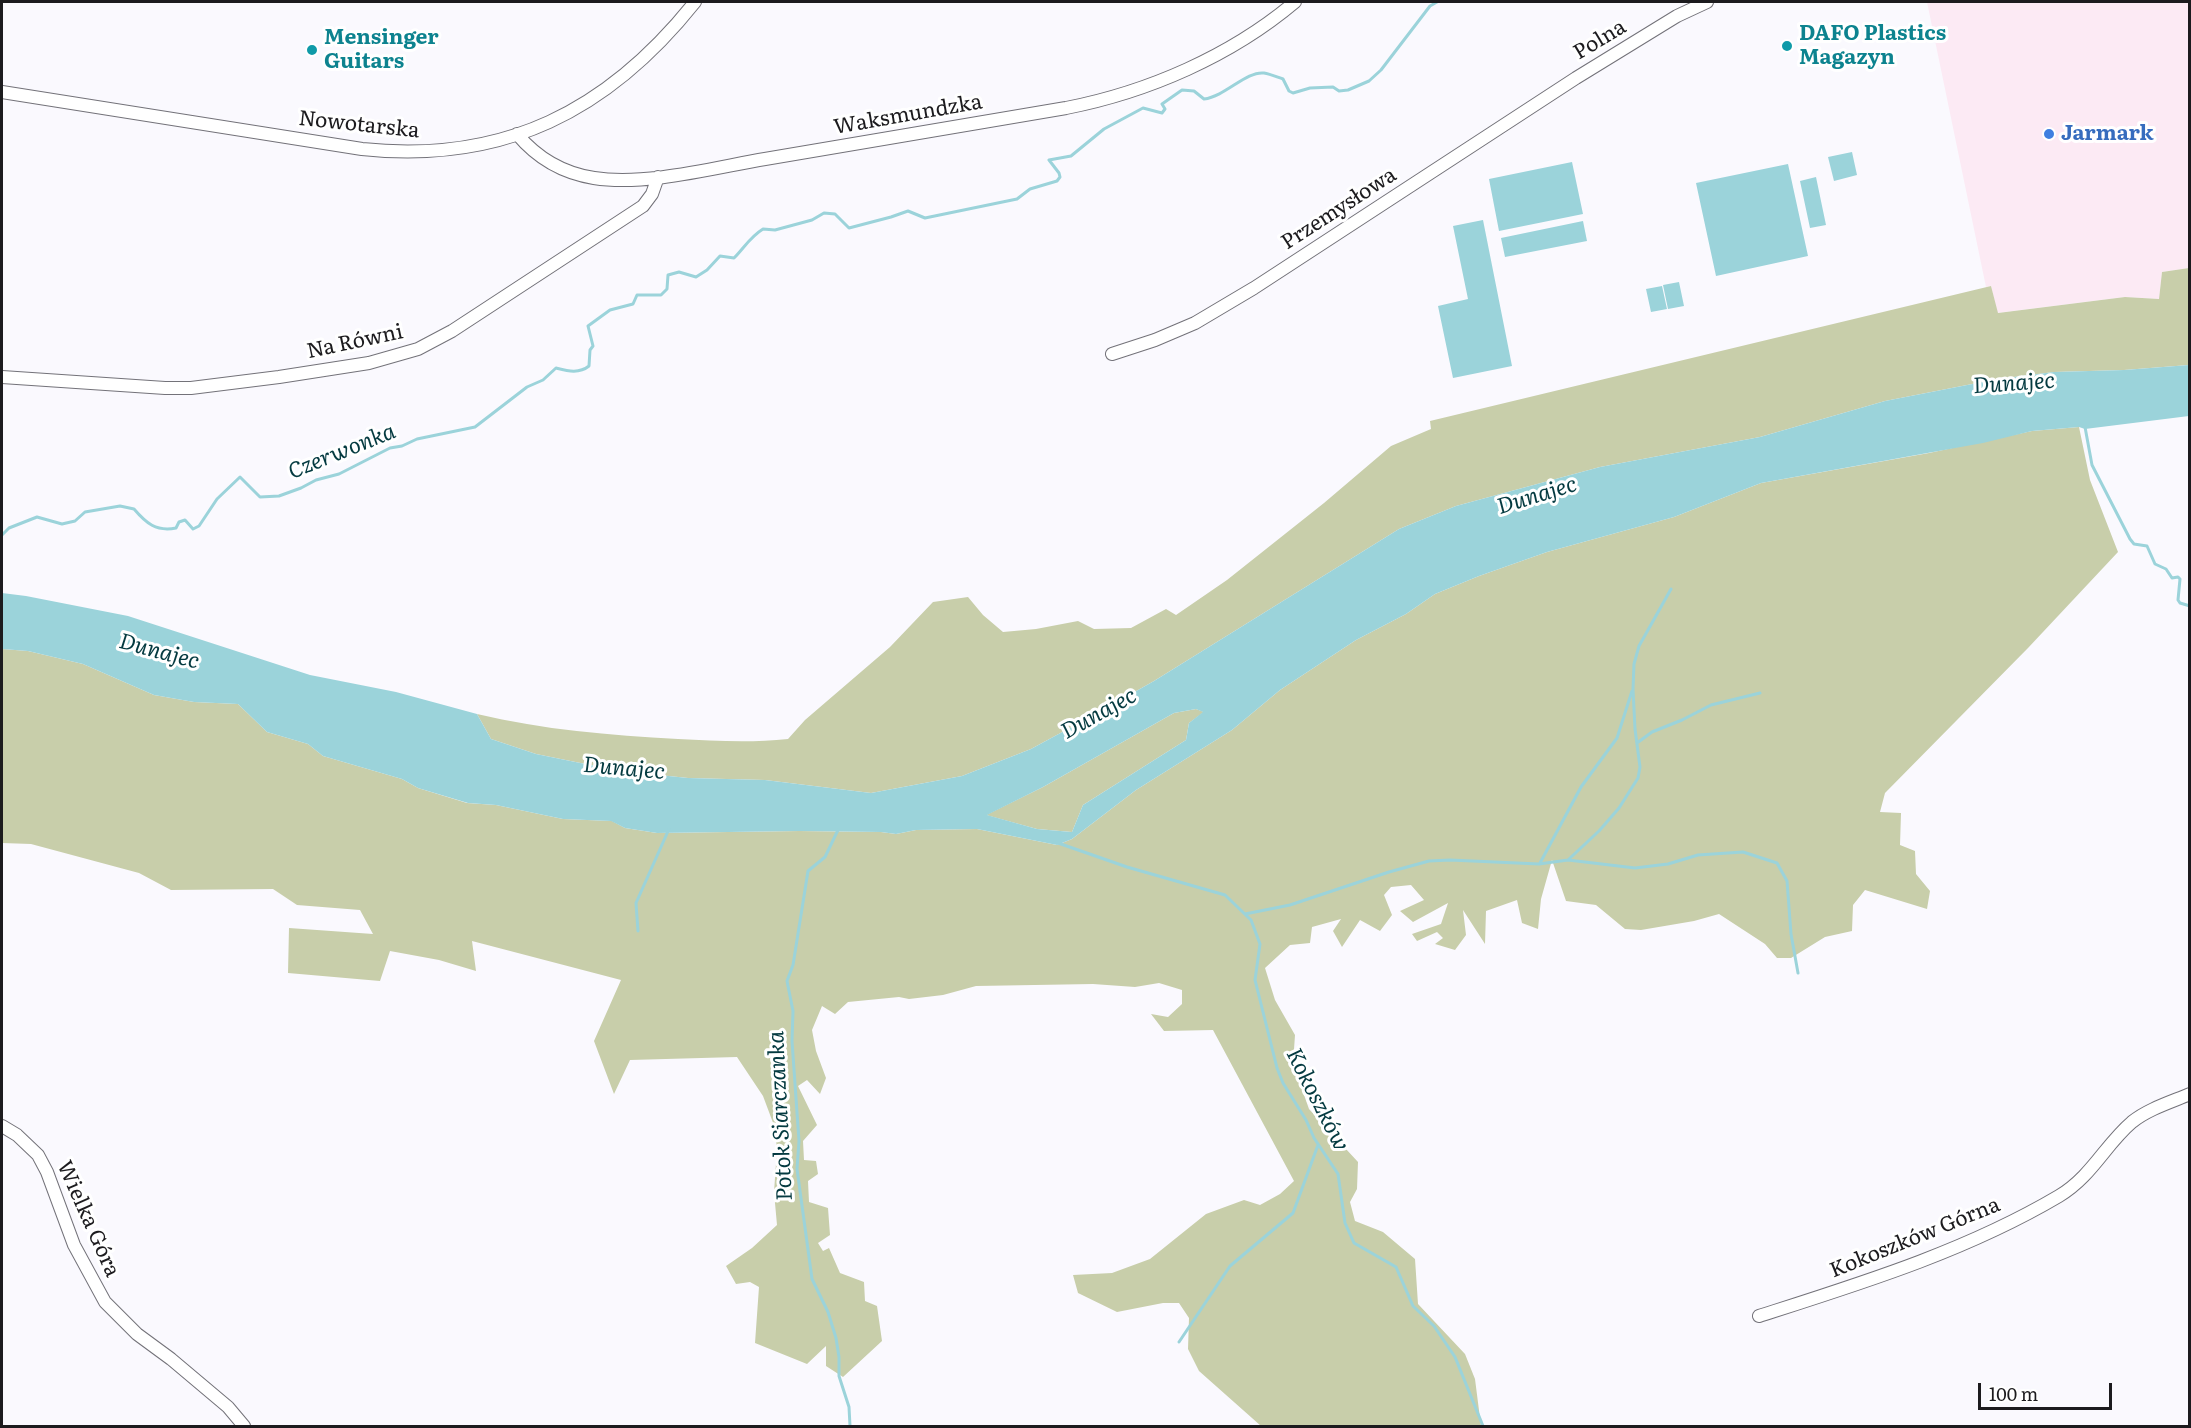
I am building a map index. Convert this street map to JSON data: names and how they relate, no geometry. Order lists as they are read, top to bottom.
{
  "streets": {
    "street": [
      "Polna",
      "Waksmundzka",
      "Nowotarska",
      "Przemysłowa",
      "Na Równi",
      "Wielka Góra",
      "Kokoszków Górna"
    ]
  },
  "crossings": [
    ["Polna", "Przemysłowa"],
    ["Waksmundzka", "Nowotarska"],
    ["Waksmundzka", "Na Równi"]
  ],
  "water": [
    "Dunajec",
    "Czerwonka",
    "Kokoszków",
    "Potok Siarczanka"
  ],
  "places": ["DAFO Plastics Magazyn", "Mensinger Guitars", "Jarmark"],
  "scale_bar": "100 m"
}
